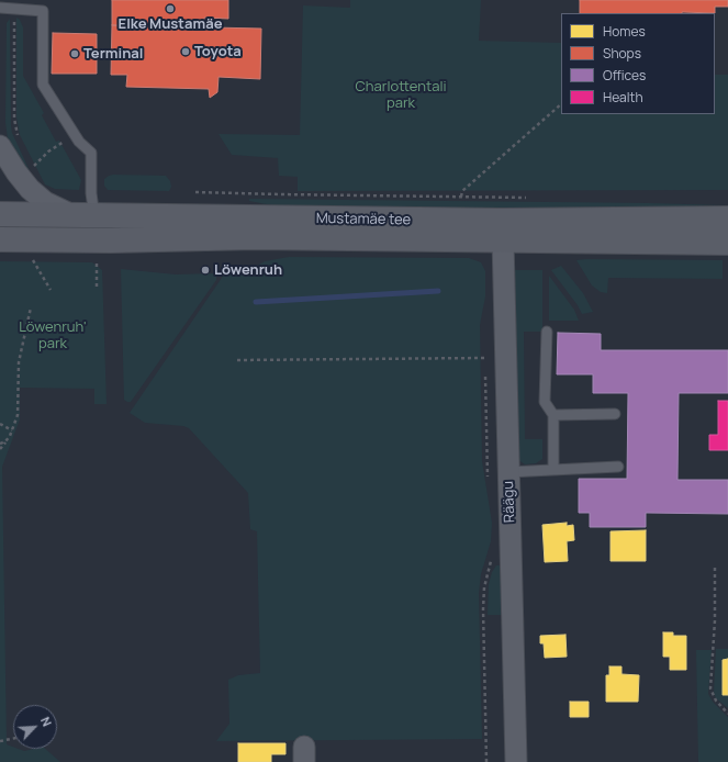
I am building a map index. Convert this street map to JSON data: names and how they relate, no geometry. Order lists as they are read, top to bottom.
{
  "streets": {
    "main road": ["Mustamäe tee"],
    "street": ["Räägu"]
  },
  "crossings": [
    ["Mustamäe tee", "Räägu"]
  ],
  "parks": ["Charlottentali park", "Löwenruh' park"],
  "places": [
    "Elke Mustamäe",
    "Toyota",
    "Terminal",
    "Löwenruh"
  ],
  "legend": [
    "Homes",
    "Shops",
    "Offices",
    "Health"
  ],
  "north": "top right"
}
